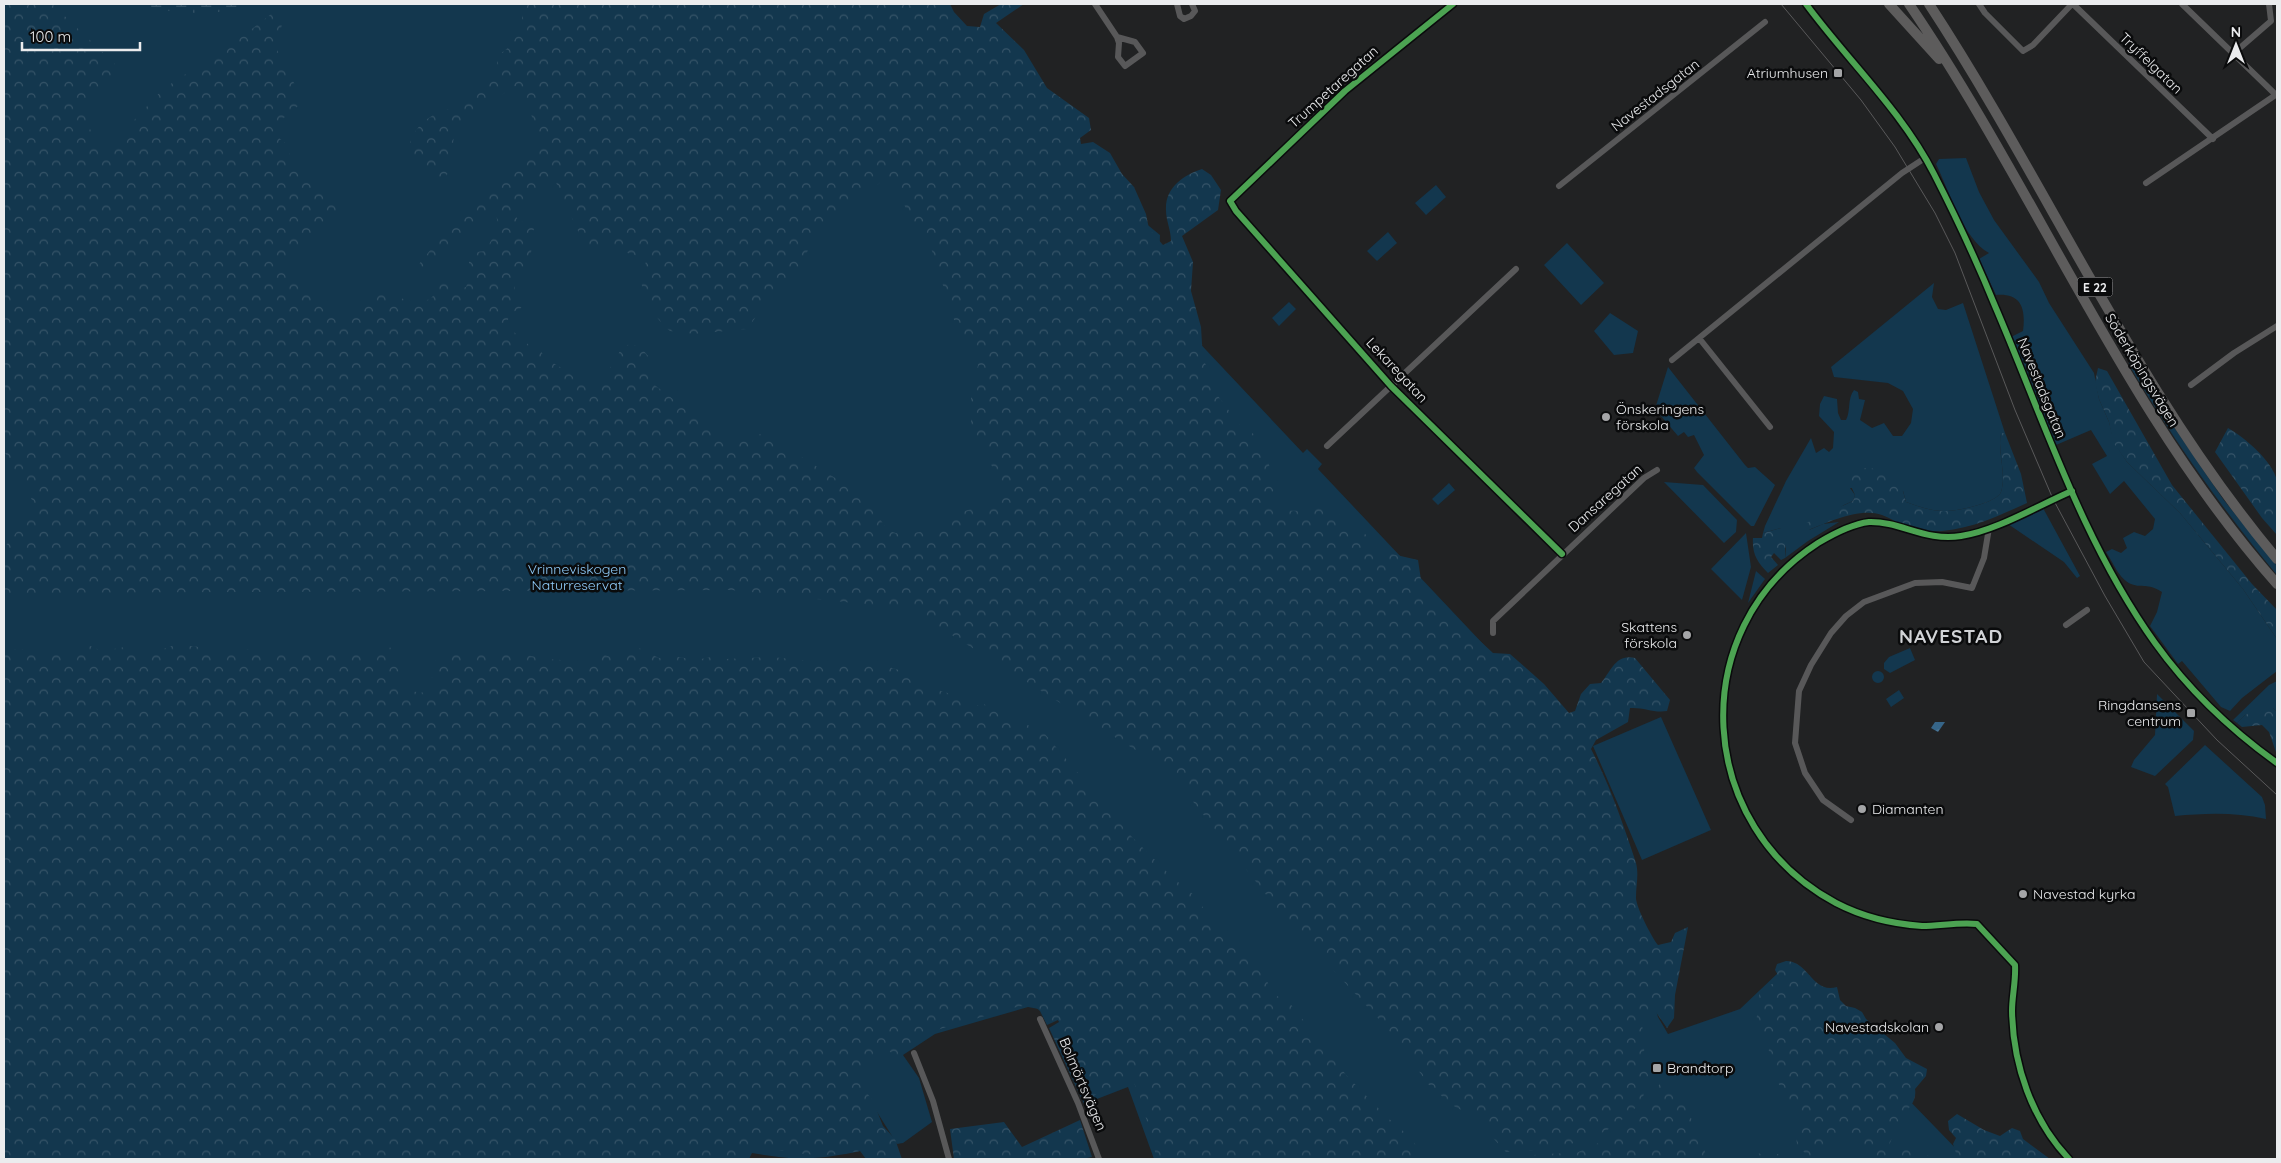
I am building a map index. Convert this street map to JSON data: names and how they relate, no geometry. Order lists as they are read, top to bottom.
{
  "streets": {
    "highway": ["E 22", "Söderköpingsvägen"],
    "street": [
      "Tryffelgatan",
      "Trumpetaregatan",
      "Navestadsgatan",
      "Lekaregatan",
      "Dansaregatan",
      "Bolmörtsvägen"
    ]
  },
  "crossings": [
    ["Trumpetaregatan", "Lekaregatan"],
    ["Lekaregatan", "Dansaregatan"]
  ],
  "districts": ["NAVESTAD"],
  "parks": ["Vrinneviskogen Naturreservat"],
  "places": {
    "transit": ["Atriumhusen", "Ringdansens centrum", "Brandtorp"],
    "other": [
      "Önskeringens förskola",
      "Skattens förskola",
      "Diamanten",
      "Navestad kyrka",
      "Navestadskolan"
    ]
  },
  "scale_bar": "100 m",
  "north": "top"
}
